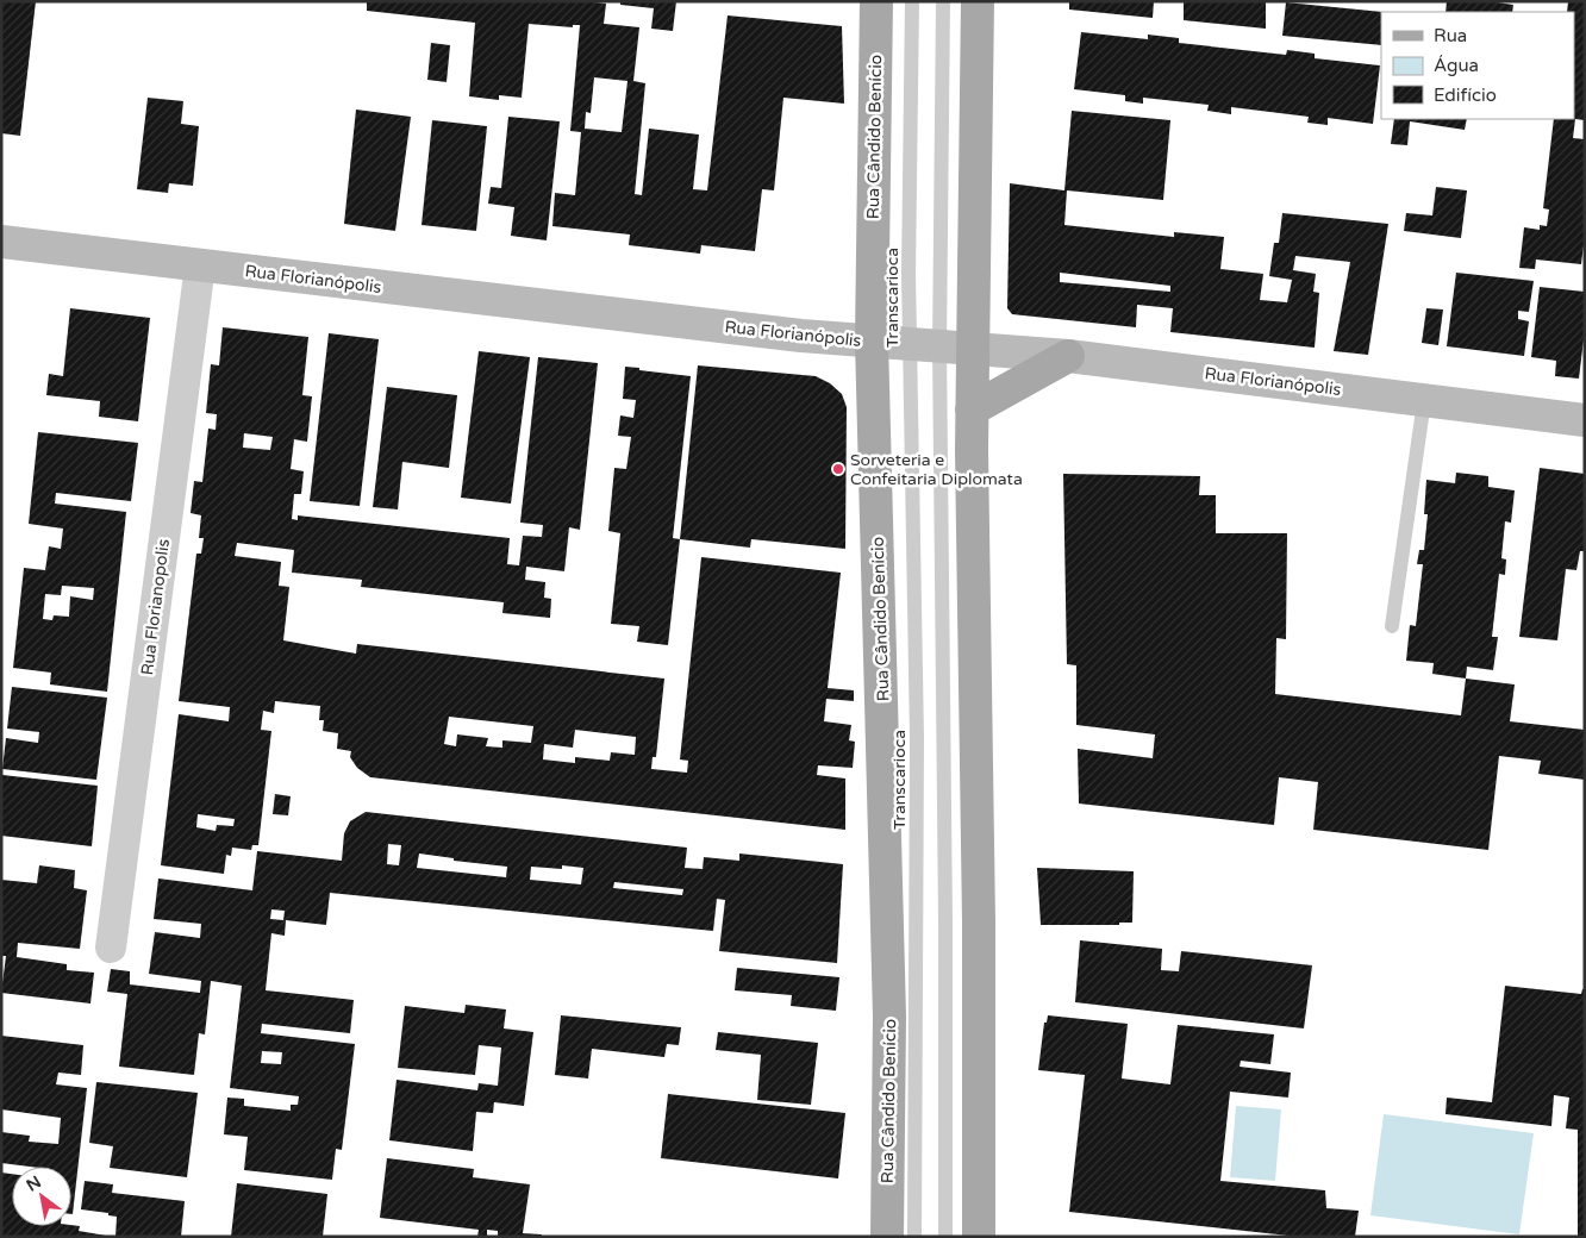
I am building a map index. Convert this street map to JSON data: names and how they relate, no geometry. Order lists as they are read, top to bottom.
{
  "streets": {
    "main road": ["Rua Cândido Benício"],
    "street": ["Rua Florianópolis", "Rua Florianopolis"],
    "lane": ["Transcarioca"]
  },
  "crossings": [
    ["Rua Cândido Benício", "Rua Florianópolis"],
    ["Rua Florianópolis", "Transcarioca"],
    ["Rua Florianópolis", "Rua Florianopolis"]
  ],
  "places": ["Sorveteria e Confeitaria Diplomata"],
  "legend": ["Rua", "Água", "Edifício"],
  "north": "top left"
}
